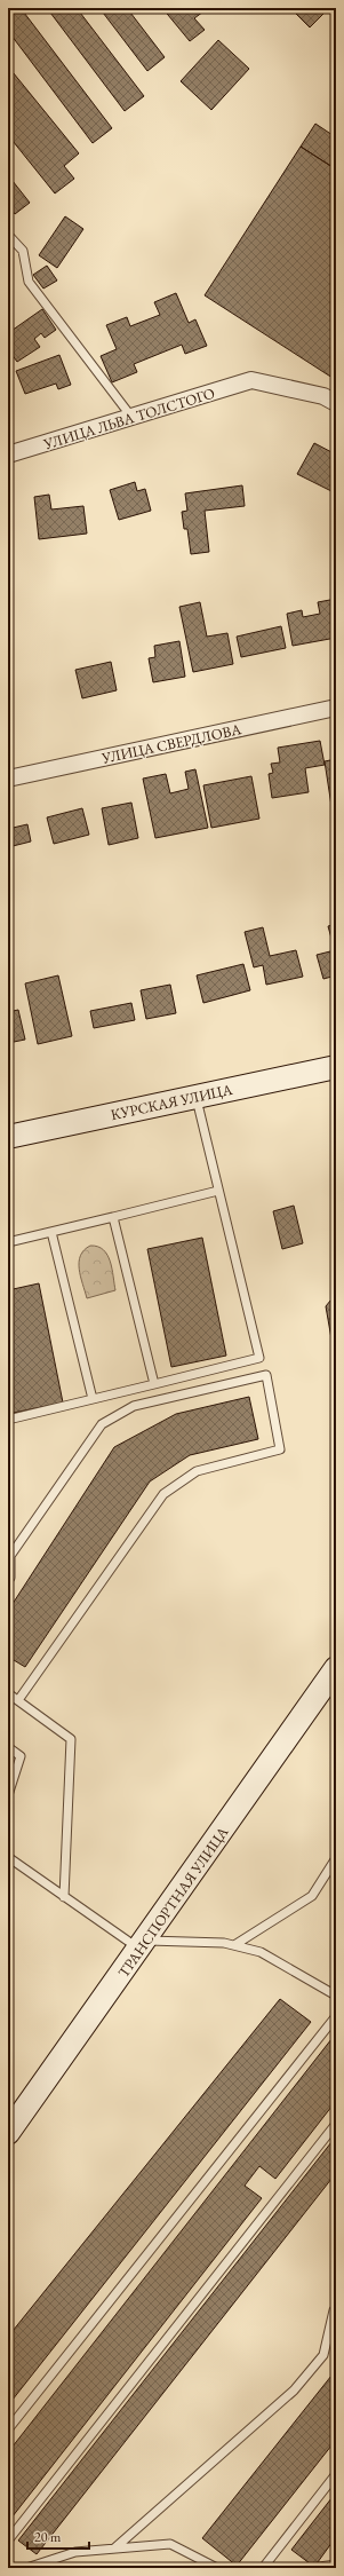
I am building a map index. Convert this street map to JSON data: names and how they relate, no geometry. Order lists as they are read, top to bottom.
{
  "streets": {
    "main road": ["КУРСКАЯ УЛИЦА", "ТРАНСПОРТНАЯ УЛИЦА"],
    "street": ["УЛИЦА ЛЬВА ТОЛСТОГО", "УЛИЦА СВЕРДЛОВА"]
  },
  "scale_bar": "20 m"
}
